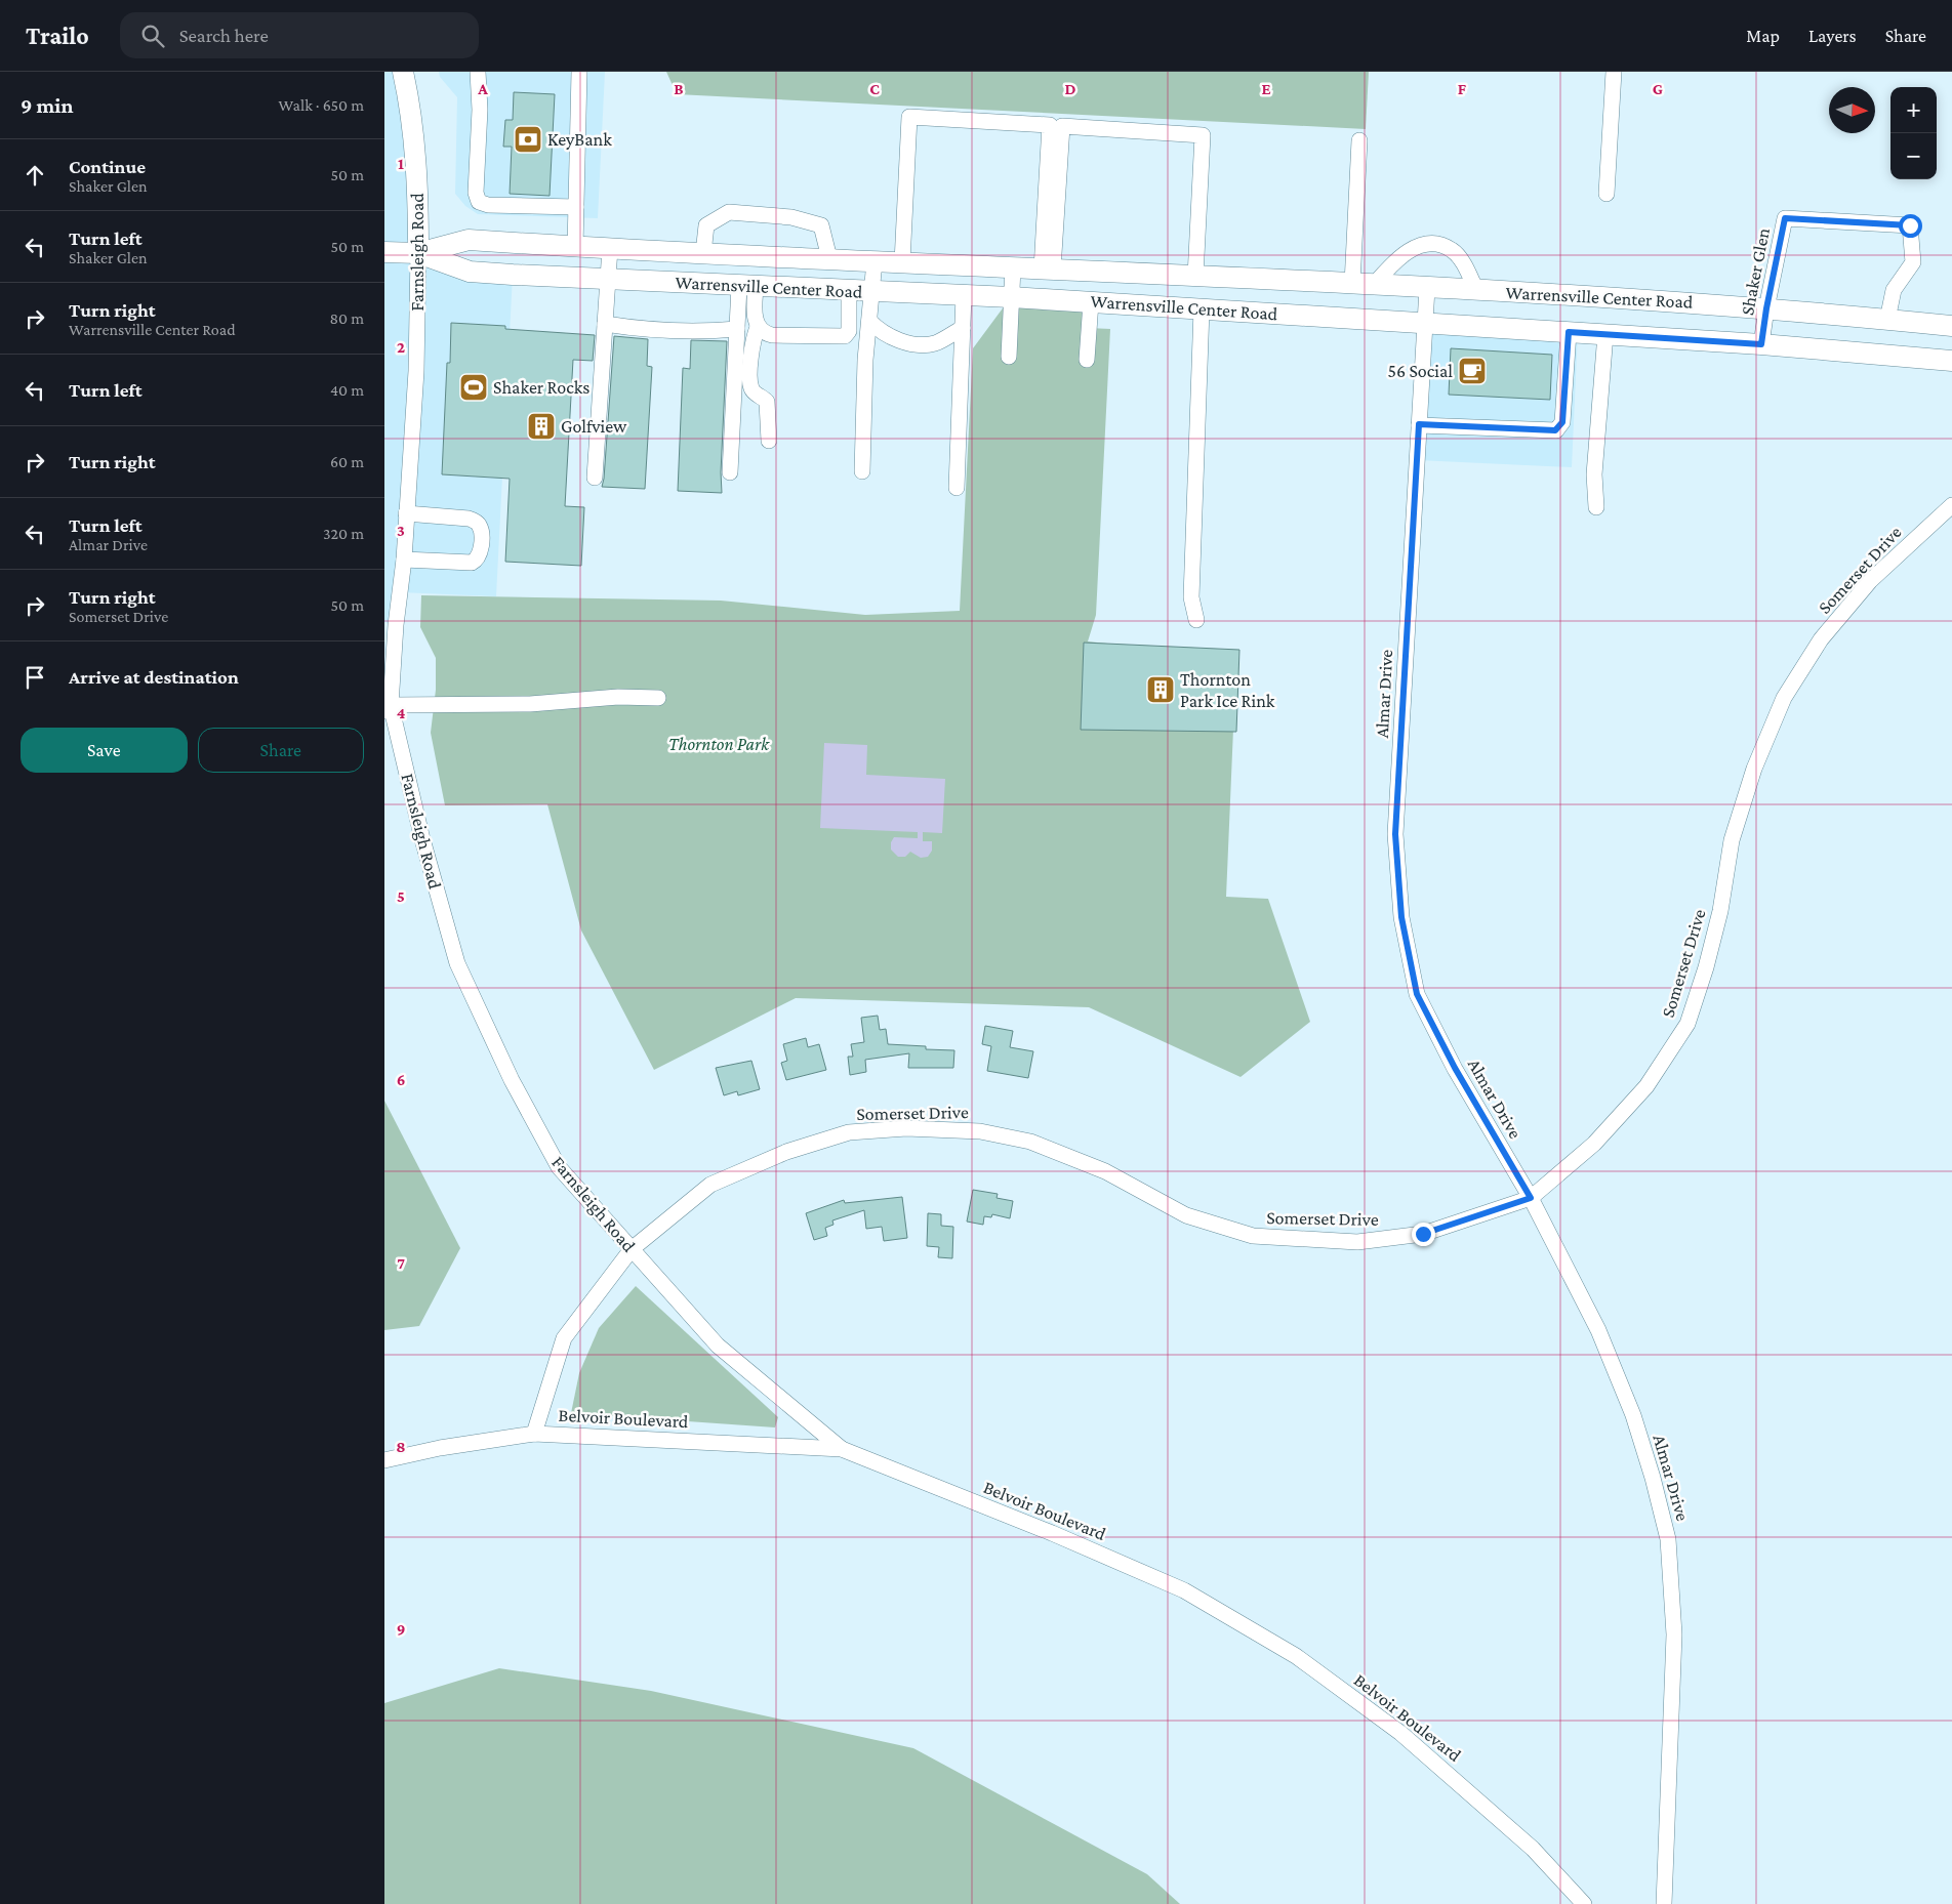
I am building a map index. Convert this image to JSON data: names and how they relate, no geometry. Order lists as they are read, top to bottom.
{
  "streets": {
    "main road": ["Farnsleigh Road", "Warrensville Center Road"],
    "street": [
      "Shaker Glen",
      "Somerset Drive",
      "Almar Drive",
      "Belvoir Boulevard"
    ]
  },
  "crossings": [
    ["Farnsleigh Road", "Warrensville Center Road"],
    ["Farnsleigh Road", "Somerset Drive"],
    ["Farnsleigh Road", "Belvoir Boulevard"],
    ["Shaker Glen", "Warrensville Center Road"],
    ["Warrensville Center Road", "Almar Drive"],
    ["Somerset Drive", "Almar Drive"],
    ["Somerset Drive", "Belvoir Boulevard"]
  ],
  "parks": ["Thornton Park"],
  "places": {
    "bank": ["KeyBank"],
    "cafe": ["56 Social"],
    "sports": ["Shaker Rocks"],
    "building": ["Golfview", "Thornton Park Ice Rink"]
  },
  "north": "right",
  "page": {
    "header": "Trailo",
    "search": "Search here",
    "nav": ["Map", "Layers", "Share"],
    "heading": ["9 min", "Walk · 650 m"],
    "map_buttons": ["+", "−"],
    "list": [
      ["Continue", "Shaker Glen", "50 m"],
      ["Turn left", "Shaker Glen", "50 m"],
      ["Turn right", "Warrensville Center Road", "80 m"],
      ["Turn left", "40 m"],
      ["Turn right", "60 m"],
      ["Turn left", "Almar Drive", "320 m"],
      ["Turn right", "Somerset Drive", "50 m"],
      "Arrive at destination"
    ],
    "buttons": ["Save", "Share"]
  },
  "grid": {
    "columns": [
      "A",
      "B",
      "C",
      "D",
      "E",
      "F",
      "G"
    ],
    "rows": [
      "1",
      "2",
      "3",
      "4",
      "5",
      "6",
      "7",
      "8",
      "9"
    ]
  }
}
